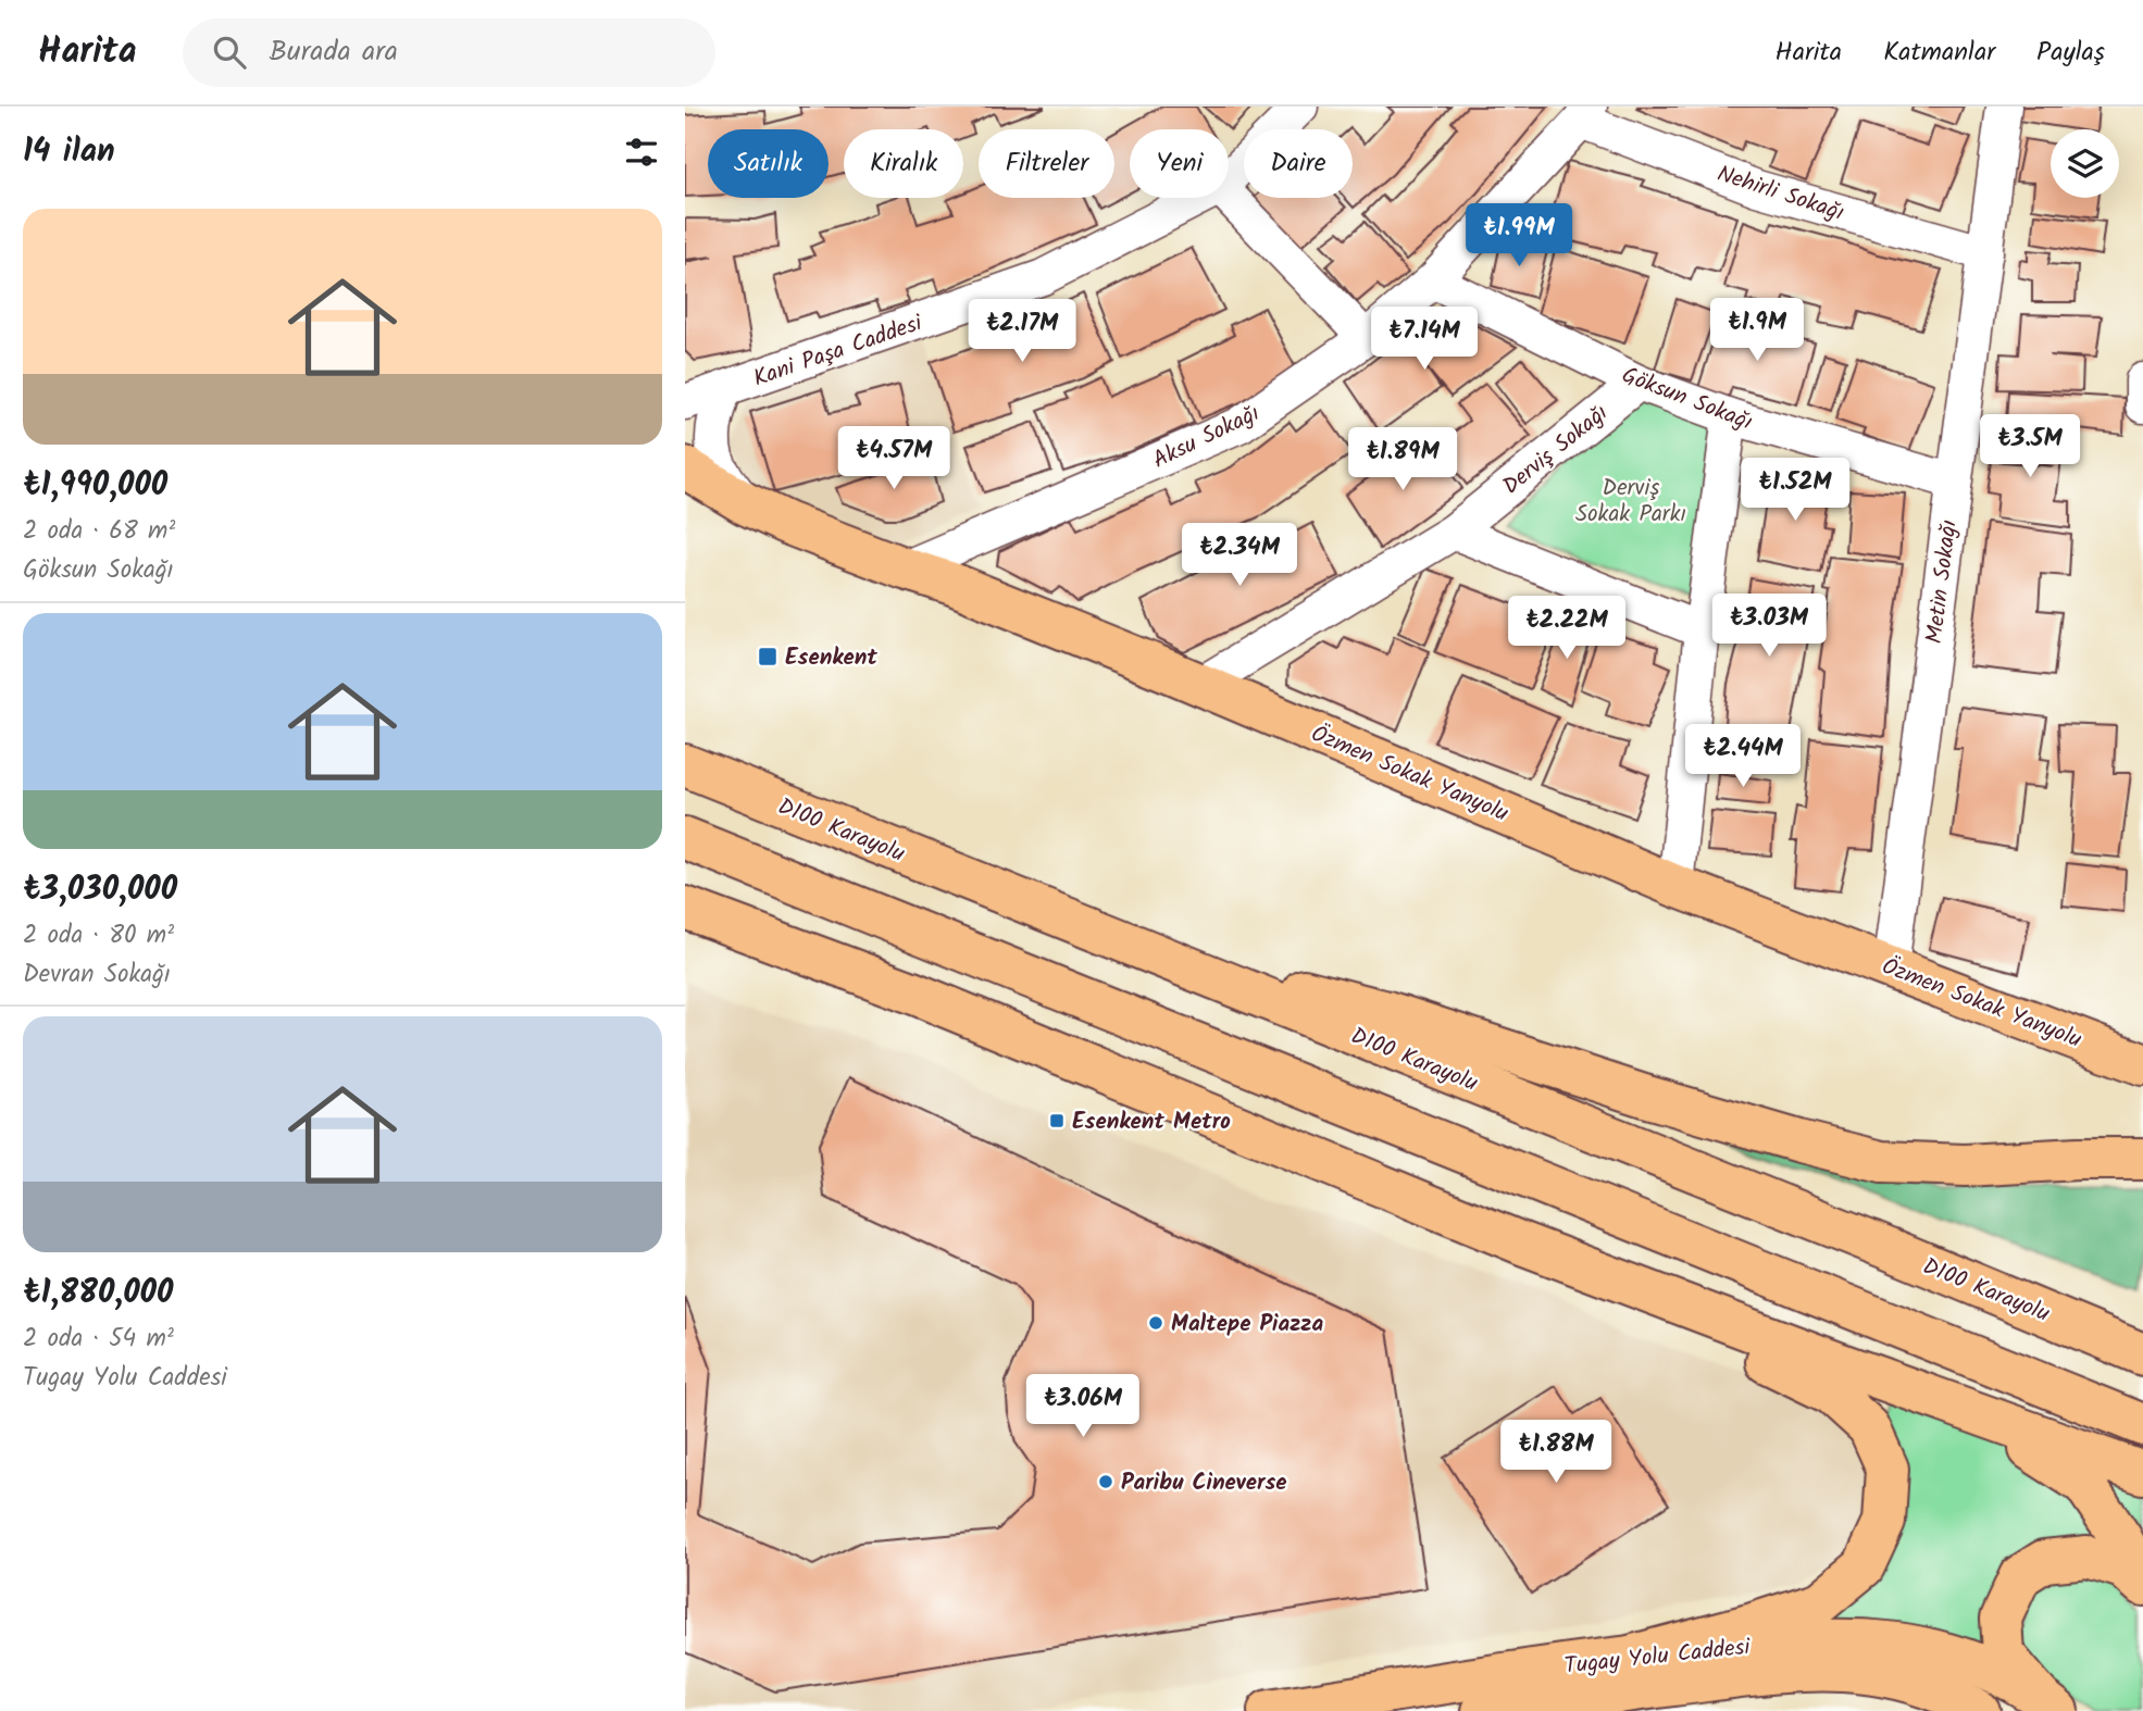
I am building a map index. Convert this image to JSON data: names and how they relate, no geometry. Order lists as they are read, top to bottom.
{
  "streets": {
    "main road": ["Özmen Sokak Yanyolu", "D100 Karayolu", "Tugay Yolu Caddesi"],
    "street": [
      "Nehirli Sokağı",
      "Kani Paşa Caddesi",
      "Göksun Sokağı",
      "Aksu Sokağı",
      "Derviş Sokağı",
      "Metin Sokağı"
    ]
  },
  "crossings": [
    ["Nehirli Sokağı", "Aksu Sokağı"],
    ["Nehirli Sokağı", "Metin Sokağı"],
    ["Kani Paşa Caddesi", "Özmen Sokak Yanyolu"],
    ["Göksun Sokağı", "Aksu Sokağı"],
    ["Göksun Sokağı", "Derviş Sokağı"],
    ["Göksun Sokağı", "Metin Sokağı"],
    ["Aksu Sokağı", "Özmen Sokak Yanyolu"],
    ["Derviş Sokağı", "Özmen Sokak Yanyolu"],
    ["Metin Sokağı", "Özmen Sokak Yanyolu"]
  ],
  "parks": ["Derviş Sokak Parkı"],
  "places": {
    "transit": ["Esenkent", "Esenkent Metro"],
    "other": ["Maltepe Piazza", "Paribu Cineverse"]
  },
  "page": {
    "header": "Harita",
    "search": "Burada ara",
    "nav": ["Harita", "Katmanlar", "Paylaş"],
    "heading": "14 ilan",
    "chip": [
      "Satılık",
      "Kiralık",
      "Filtreler",
      "Yeni",
      "Daire"
    ],
    "list": [
      {
        "name": "₺1,990,000",
        "note": "2 oda · 68 m² · Göksun Sokağı"
      },
      {
        "name": "₺3,030,000",
        "note": "2 oda · 80 m² · Devran Sokağı"
      },
      {
        "name": "₺1,880,000",
        "note": "2 oda · 54 m² · Tugay Yolu Caddesi"
      }
    ],
    "price": [
      "₺1.99M",
      "₺1.9M",
      "₺2.17M",
      "₺7.14M",
      "₺3.5M",
      "₺4.57M",
      "₺1.89M",
      "₺1.52M",
      "₺2.34M",
      "₺3.03M",
      "₺2.22M",
      "₺2.44M",
      "₺3.06M",
      "₺1.88M"
    ]
  }
}
